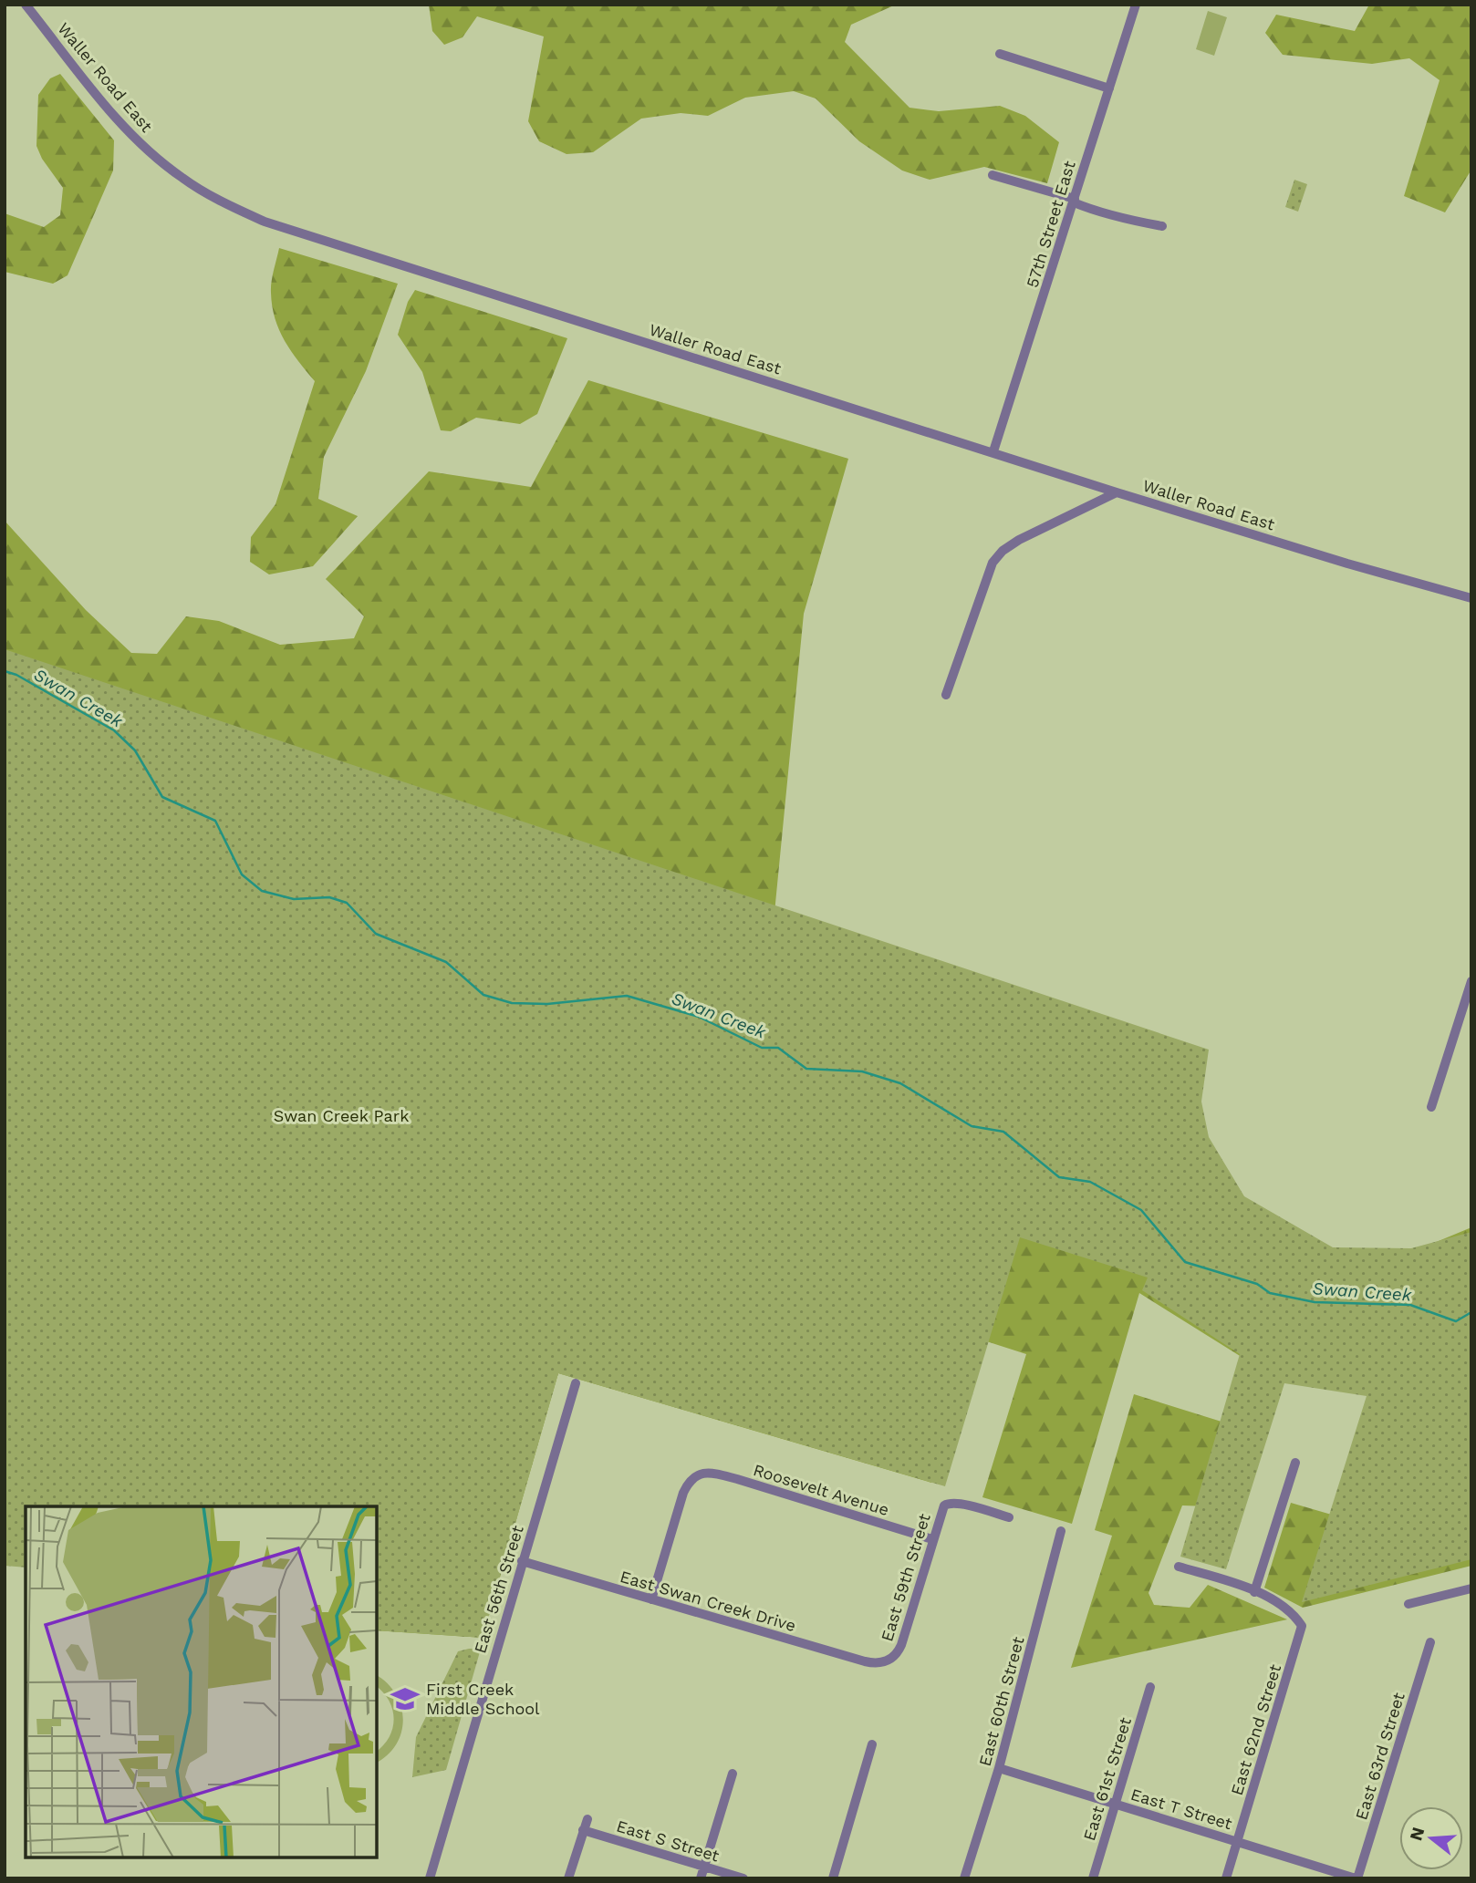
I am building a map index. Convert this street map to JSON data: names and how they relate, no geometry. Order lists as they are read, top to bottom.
{
  "streets": {
    "street": [
      "Waller Road East",
      "57th Street East",
      "Roosevelt Avenue",
      "East 59th Street",
      "East 56th Street",
      "East Swan Creek Drive",
      "East 60th Street",
      "East 62nd Street",
      "East 63rd Street",
      "East 61st Street",
      "East T Street",
      "East S Street"
    ]
  },
  "crossings": [
    ["Waller Road East", "57th Street East"],
    ["Roosevelt Avenue", "East 59th Street"],
    ["Roosevelt Avenue", "East Swan Creek Drive"],
    ["East 59th Street", "East Swan Creek Drive"],
    ["East 56th Street", "East Swan Creek Drive"],
    ["East 60th Street", "East T Street"],
    ["East 62nd Street", "East T Street"],
    ["East 63rd Street", "East T Street"],
    ["East 61st Street", "East T Street"]
  ],
  "water": ["Swan Creek"],
  "parks": ["Swan Creek Park"],
  "places": {
    "school or university": ["First Creek Middle School"]
  },
  "north": "left"
}
